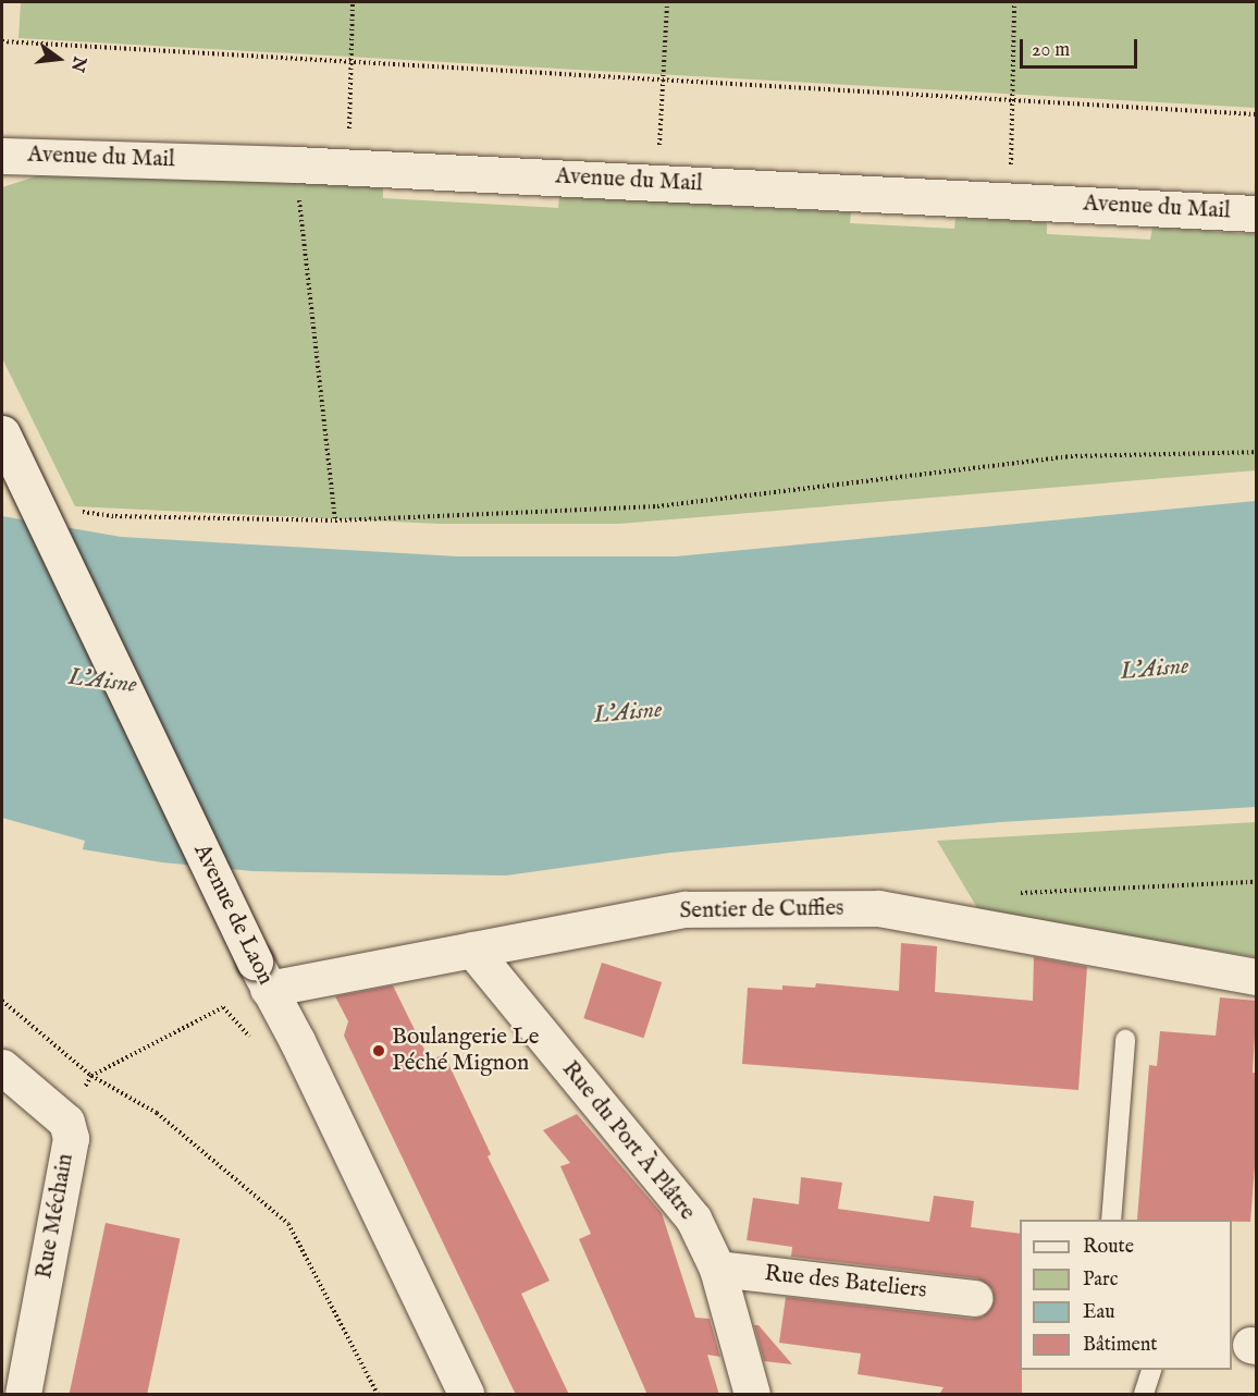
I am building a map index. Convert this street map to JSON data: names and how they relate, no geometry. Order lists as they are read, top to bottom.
{
  "streets": {
    "street": [
      "Avenue du Mail",
      "Sentier de Cuffies",
      "Avenue de Laon",
      "Rue du Port À Plâtre",
      "Rue Méchain",
      "Rue des Bateliers"
    ]
  },
  "crossings": [
    ["Sentier de Cuffies", "Avenue de Laon"],
    ["Sentier de Cuffies", "Rue du Port À Plâtre"],
    ["Rue du Port À Plâtre", "Rue des Bateliers"]
  ],
  "water": ["L'Aisne"],
  "places": ["Boulangerie Le Péché Mignon"],
  "legend": [
    "Route",
    "Parc",
    "Eau",
    "Bâtiment"
  ],
  "scale_bar": "20 m",
  "north": "right"
}
